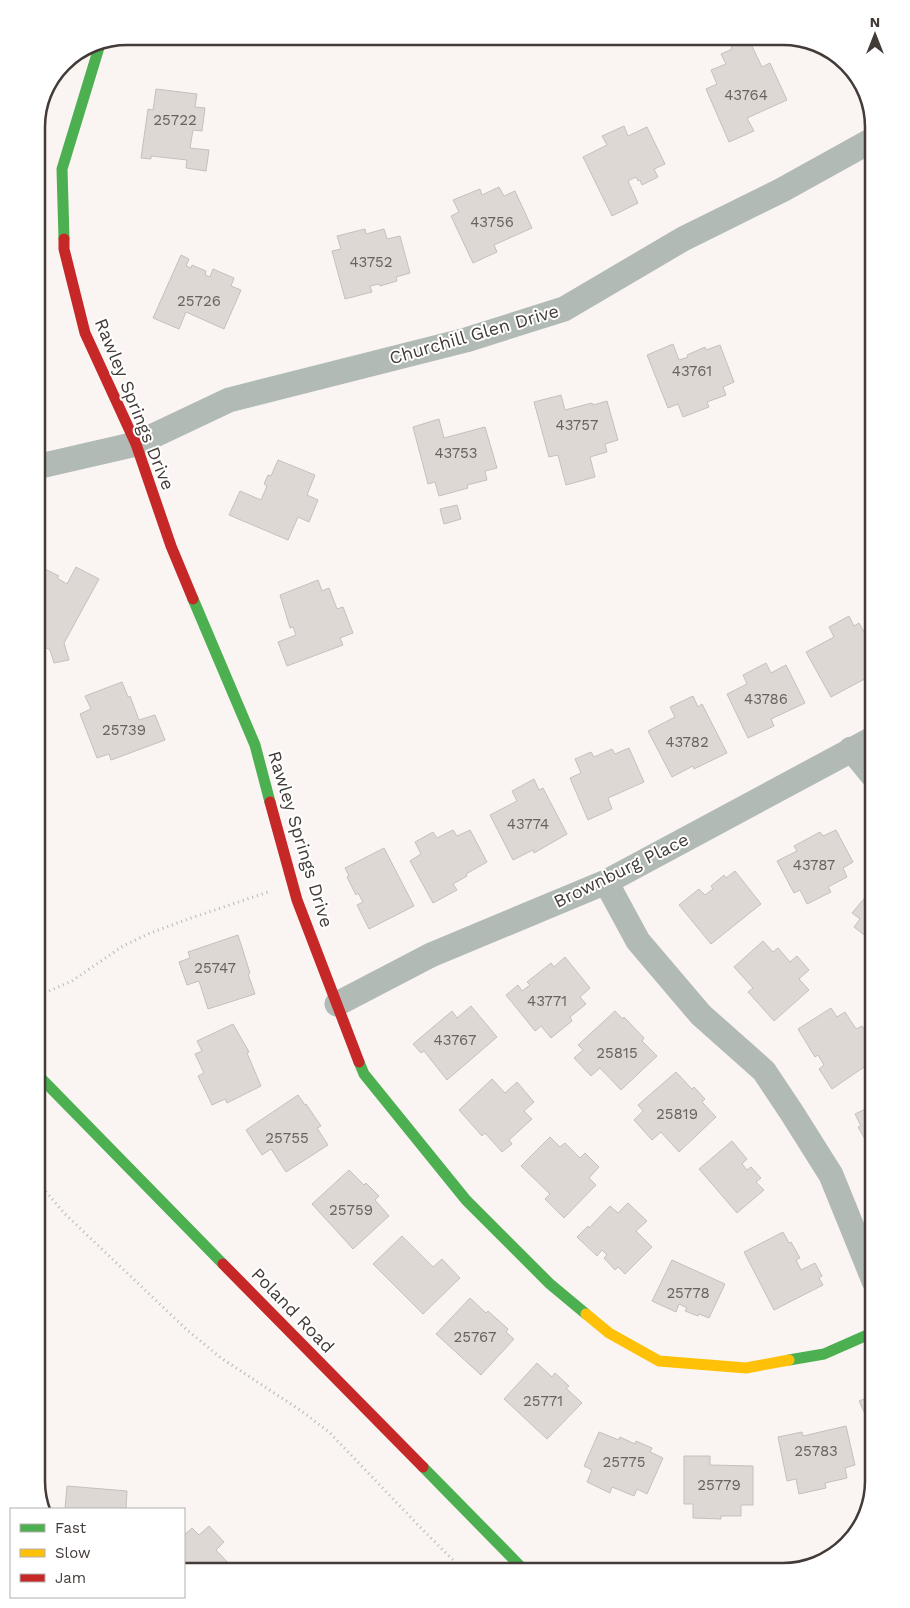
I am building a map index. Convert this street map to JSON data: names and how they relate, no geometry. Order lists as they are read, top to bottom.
{
  "streets": {
    "street": [
      "Churchill Glen Drive",
      "Rawley Springs Drive",
      "Brownburg Place",
      "Poland Road"
    ]
  },
  "crossings": [
    ["Churchill Glen Drive", "Rawley Springs Drive"],
    ["Rawley Springs Drive", "Brownburg Place"]
  ],
  "house_numbers": [
    "43764",
    "25722",
    "43756",
    "43752",
    "25726",
    "43761",
    "43757",
    "43753",
    "43786",
    "25739",
    "43782",
    "43774",
    "43787",
    "25747",
    "43771",
    "43767",
    "25815",
    "25819",
    "25755",
    "25759",
    "25778",
    "25767",
    "25771",
    "25783",
    "25775",
    "25779"
  ],
  "legend": ["Fast", "Slow", "Jam"],
  "north": "top"
}
